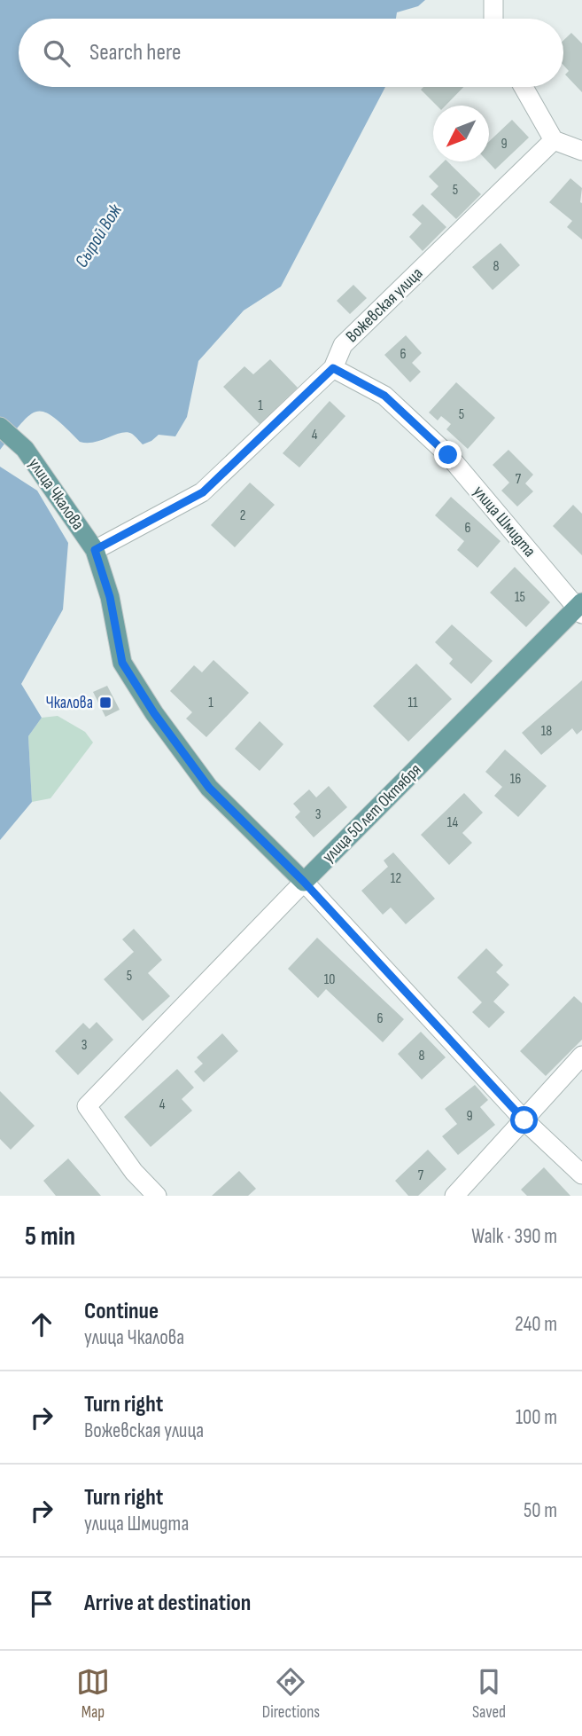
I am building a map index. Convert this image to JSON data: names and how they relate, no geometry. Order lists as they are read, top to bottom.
{
  "streets": {
    "main road": ["улица Чкалова", "улица 50 лет Октября"],
    "street": ["Вожевская улица", "улица Шмидта"]
  },
  "crossings": [
    ["Вожевская улица", "улица Чкалова"],
    ["Вожевская улица", "улица Шмидта"],
    ["улица Чкалова", "улица 50 лет Октября"],
    ["улица Шмидта", "улица 50 лет Октября"]
  ],
  "water": ["Сырой Вож"],
  "places": {
    "transit": ["Чкалова"]
  },
  "house_numbers": [
    "9",
    "5",
    "8",
    "6",
    "1",
    "5",
    "4",
    "7",
    "2",
    "6",
    "15",
    "1",
    "11",
    "18",
    "16",
    "3",
    "14",
    "12",
    "5",
    "10",
    "6",
    "3",
    "8",
    "4",
    "9",
    "7"
  ],
  "north": "bottom left",
  "page": {
    "search": "Search here",
    "heading": ["5 min", "Walk · 390 m"],
    "list": [
      ["Continue", "улица Чкалова", "240 m"],
      ["Turn right", "Вожевская улица", "100 m"],
      ["Turn right", "улица Шмидта", "50 m"],
      "Arrive at destination"
    ],
    "nav": ["Map", "Directions", "Saved"]
  }
}
